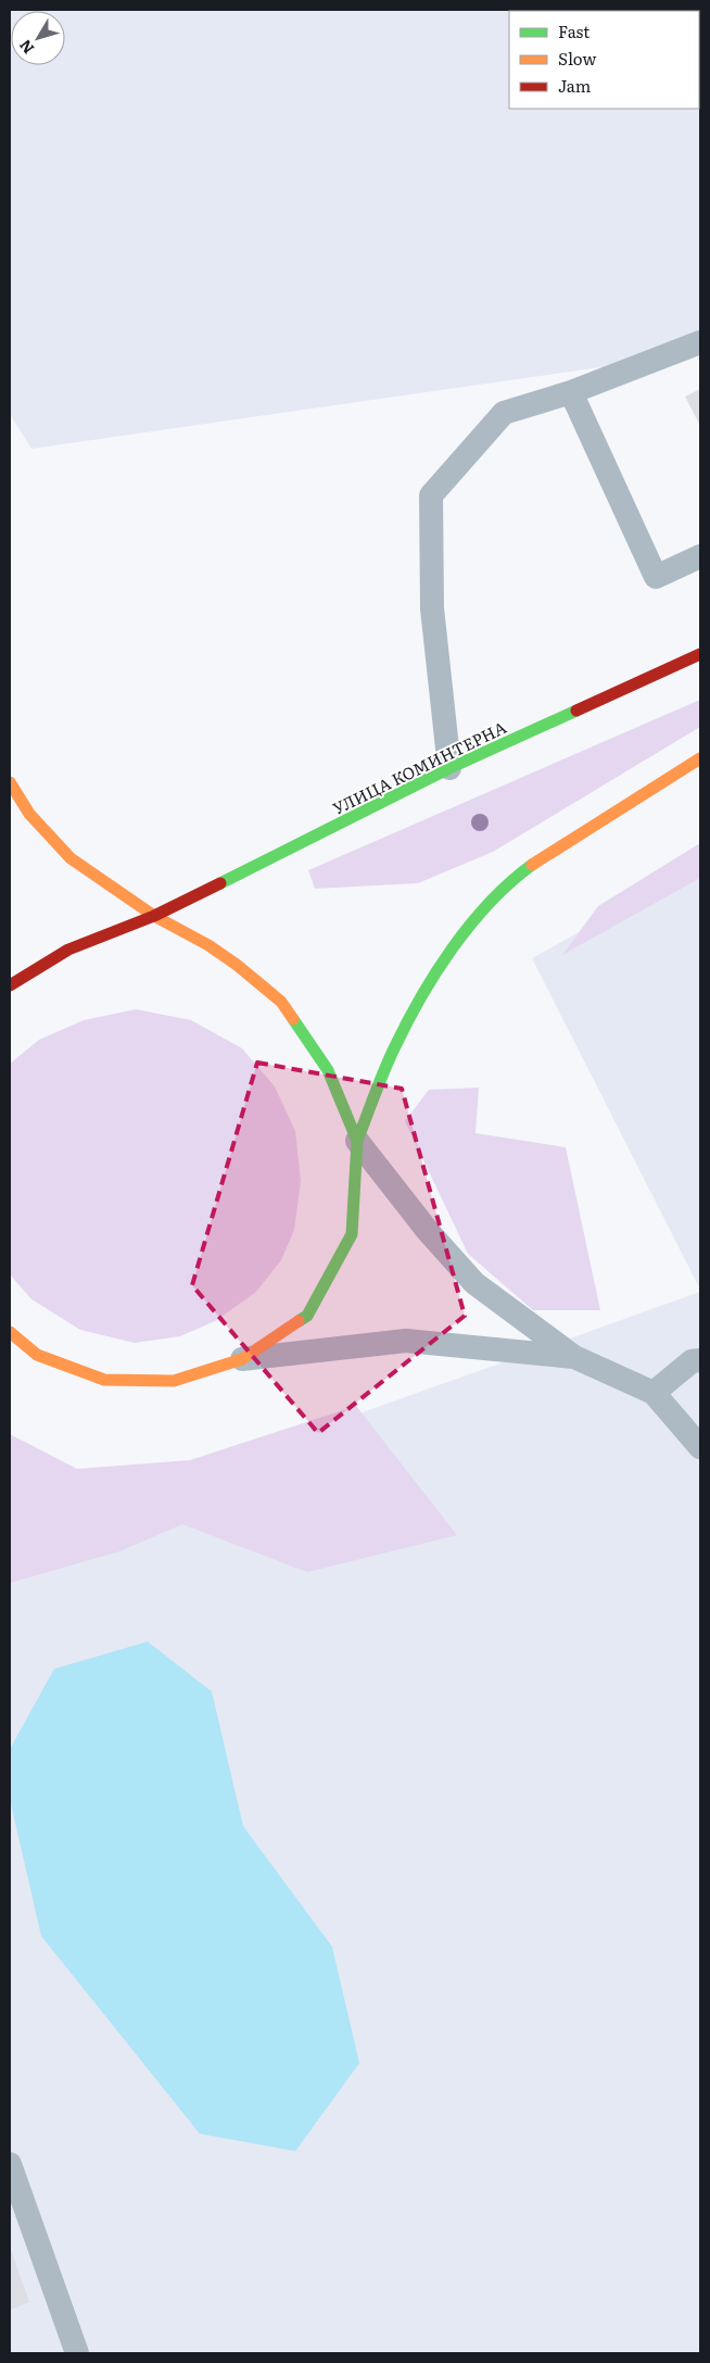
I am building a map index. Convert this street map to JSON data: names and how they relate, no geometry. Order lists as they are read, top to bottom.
{
  "streets": {
    "main road": ["УЛИЦА КОМИНТЕРНА"]
  },
  "legend": ["Fast", "Slow", "Jam"],
  "north": "bottom left"
}
